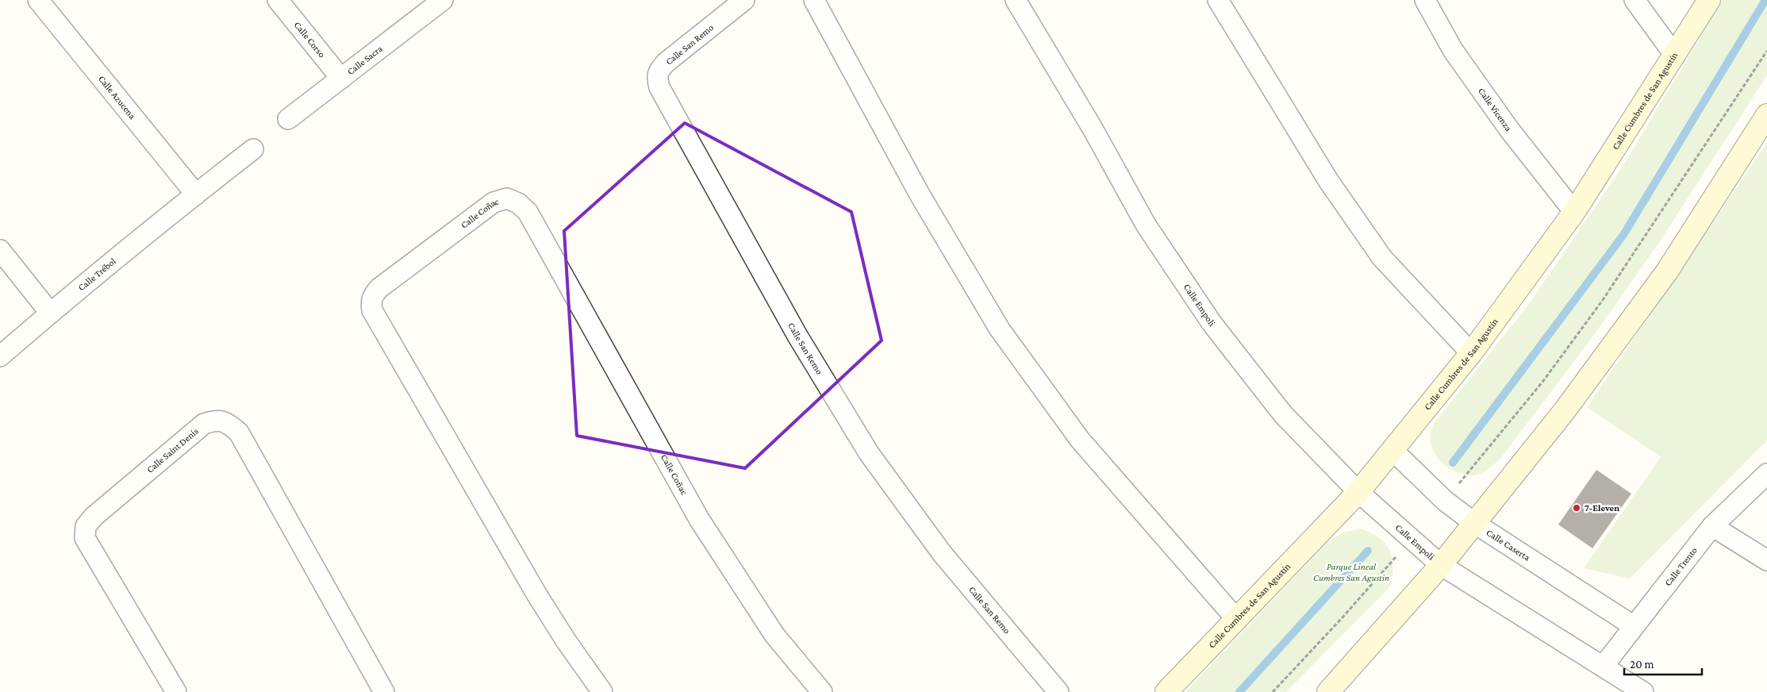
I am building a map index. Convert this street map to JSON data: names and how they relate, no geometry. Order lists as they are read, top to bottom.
{
  "streets": {
    "street": [
      "Calle Corso",
      "Calle San Remo",
      "Calle Sacra",
      "Calle Azucena",
      "Calle Cumbres de San Agustín",
      "Calle Vicenza",
      "Calle Coñac",
      "Calle Trébol",
      "Calle Empoli",
      "Calle Saint Denis",
      "Calle Caserta",
      "Calle Trento"
    ]
  },
  "crossings": [
    ["Calle Corso", "Calle Sacra"],
    ["Calle Azucena", "Calle Trébol"],
    ["Calle Cumbres de San Agustín", "Calle Vicenza"],
    ["Calle Cumbres de San Agustín", "Calle Empoli"],
    ["Calle Cumbres de San Agustín", "Calle Caserta"],
    ["Calle Caserta", "Calle Trento"]
  ],
  "parks": ["Parque Lineal Cumbres San Agustin"],
  "places": ["7-Eleven"],
  "scale_bar": "20 m"
}
